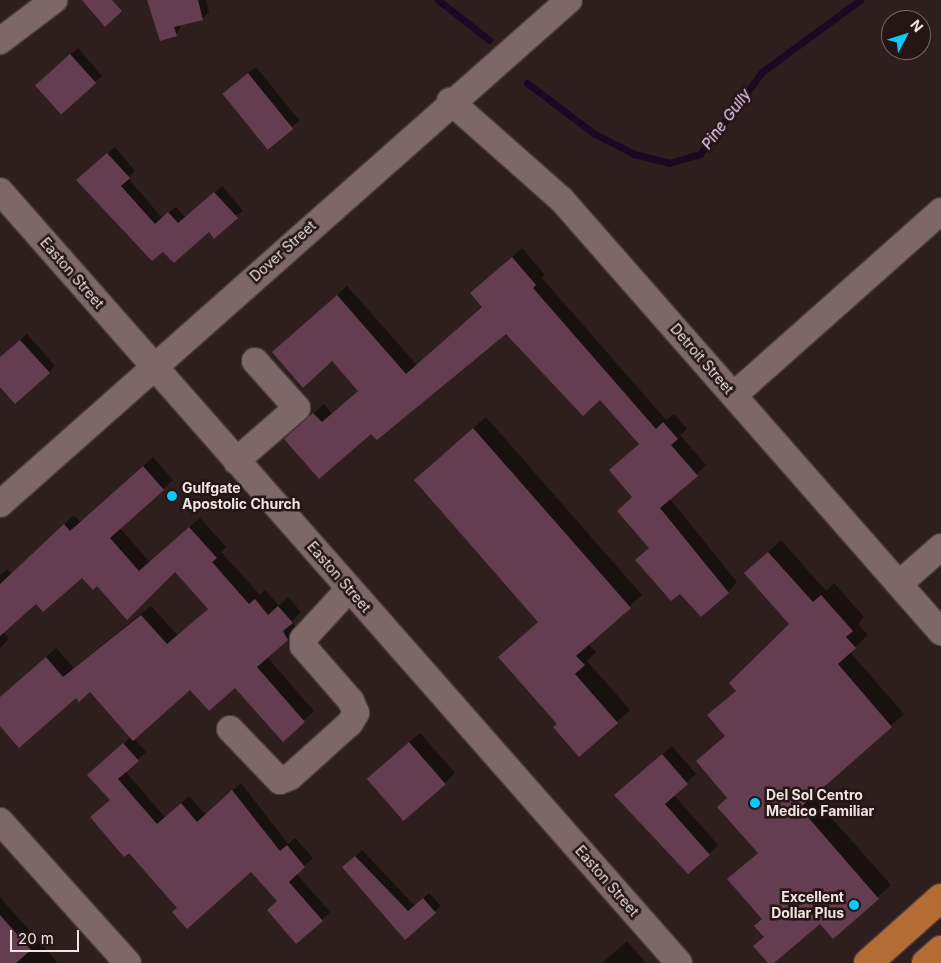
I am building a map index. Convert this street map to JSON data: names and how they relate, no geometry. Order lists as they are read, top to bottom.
{
  "streets": {
    "street": ["Dover Street", "Easton Street", "Detroit Street"]
  },
  "crossings": [
    ["Dover Street", "Easton Street"],
    ["Dover Street", "Detroit Street"]
  ],
  "water": ["Pine Gully"],
  "places": ["Gulfgate Apostolic Church", "Del Sol Centro Medico Familiar", "Excellent Dollar Plus"],
  "scale_bar": "20 m",
  "north": "top right"
}
